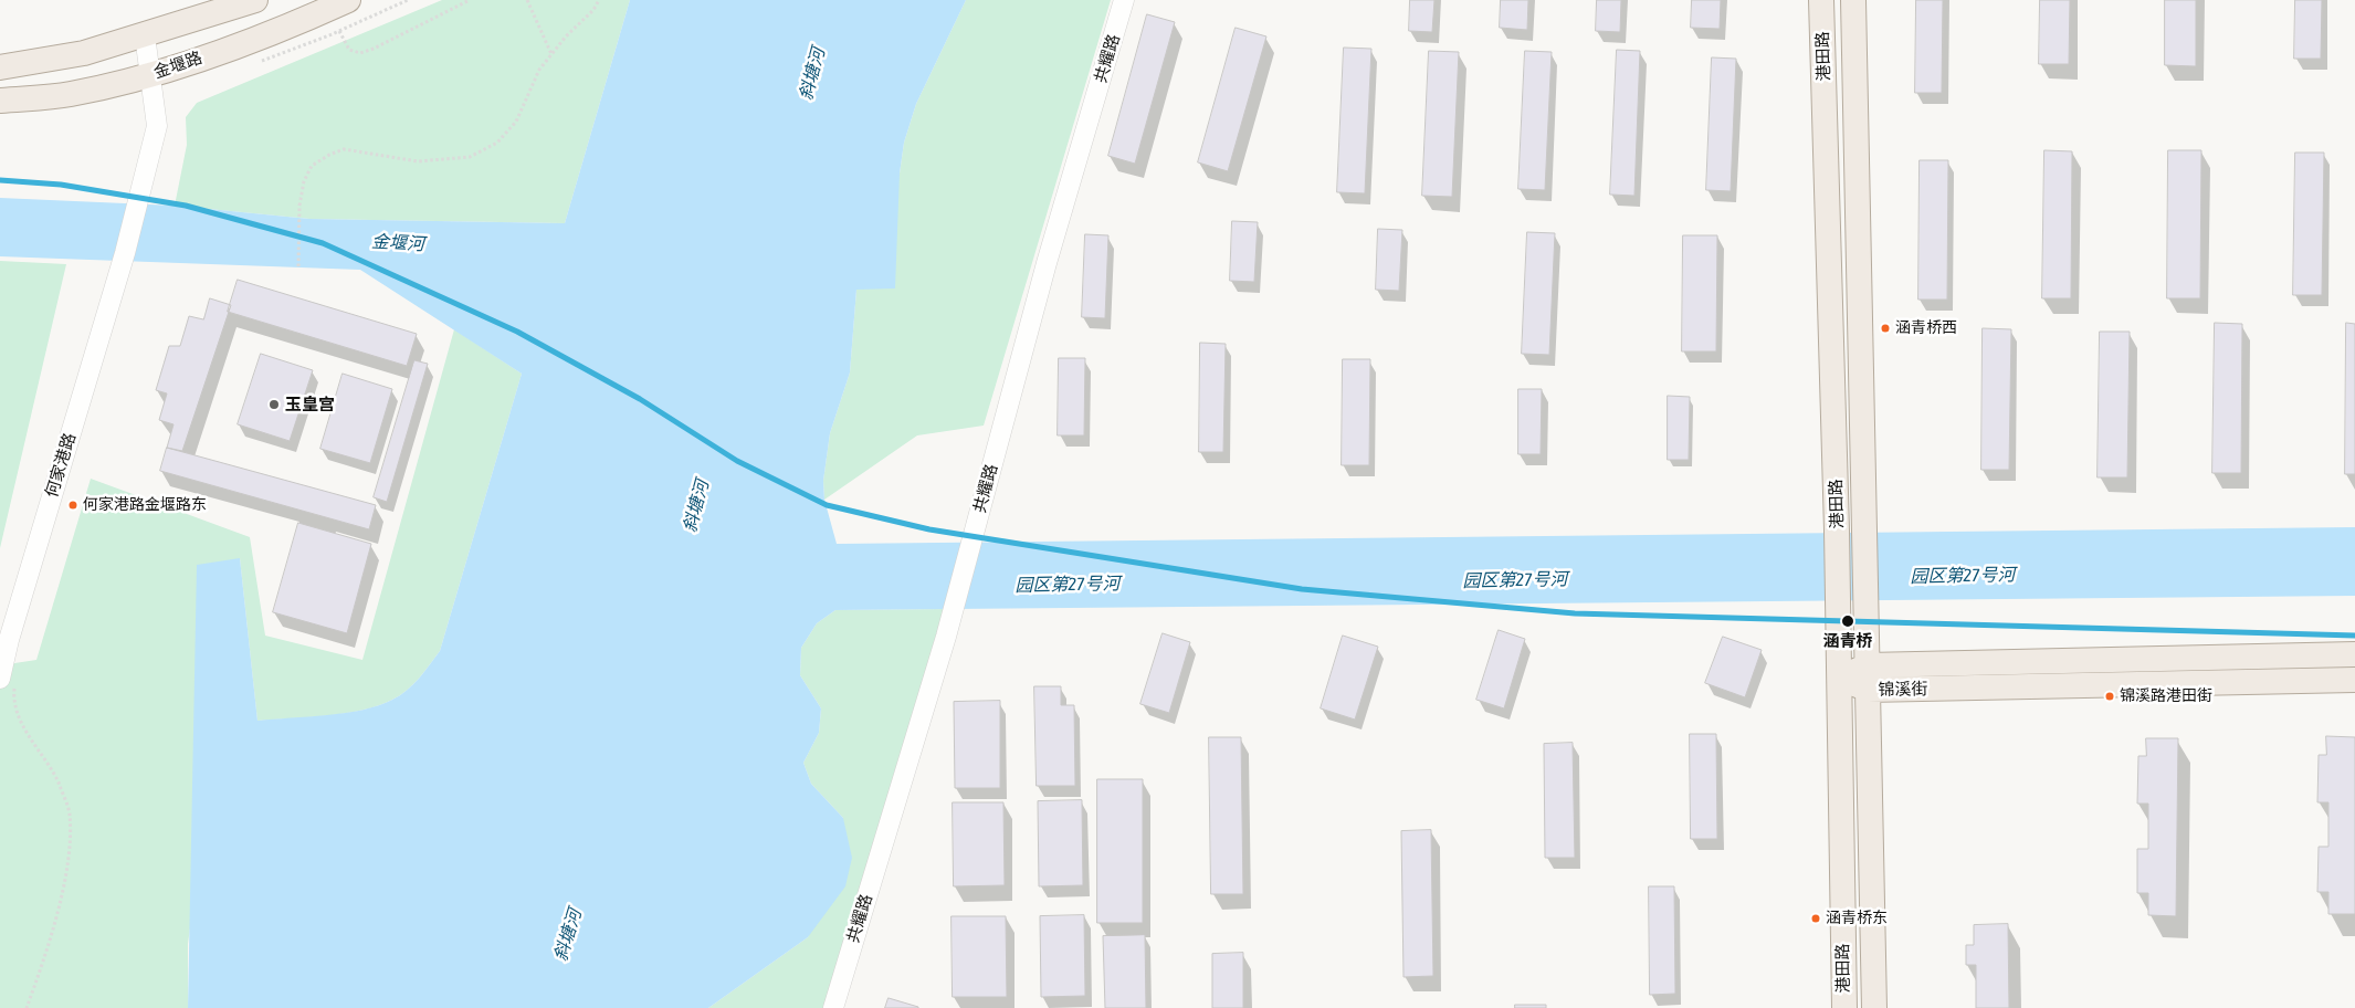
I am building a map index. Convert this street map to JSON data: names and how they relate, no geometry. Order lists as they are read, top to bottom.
{
  "streets": {
    "main road": ["港田路", "金堰路", "锦溪街"],
    "street": ["共耀路", "何家港路"]
  },
  "crossings": [
    ["港田路", "锦溪街"],
    ["金堰路", "何家港路"]
  ],
  "water": ["斜塘河", "金堰河", "园区第27号河"],
  "places": [
    "涵青桥西",
    "玉皇宫",
    "何家港路金堰路东",
    "涵青桥",
    "锦溪路港田街",
    "涵青桥东"
  ]
}
